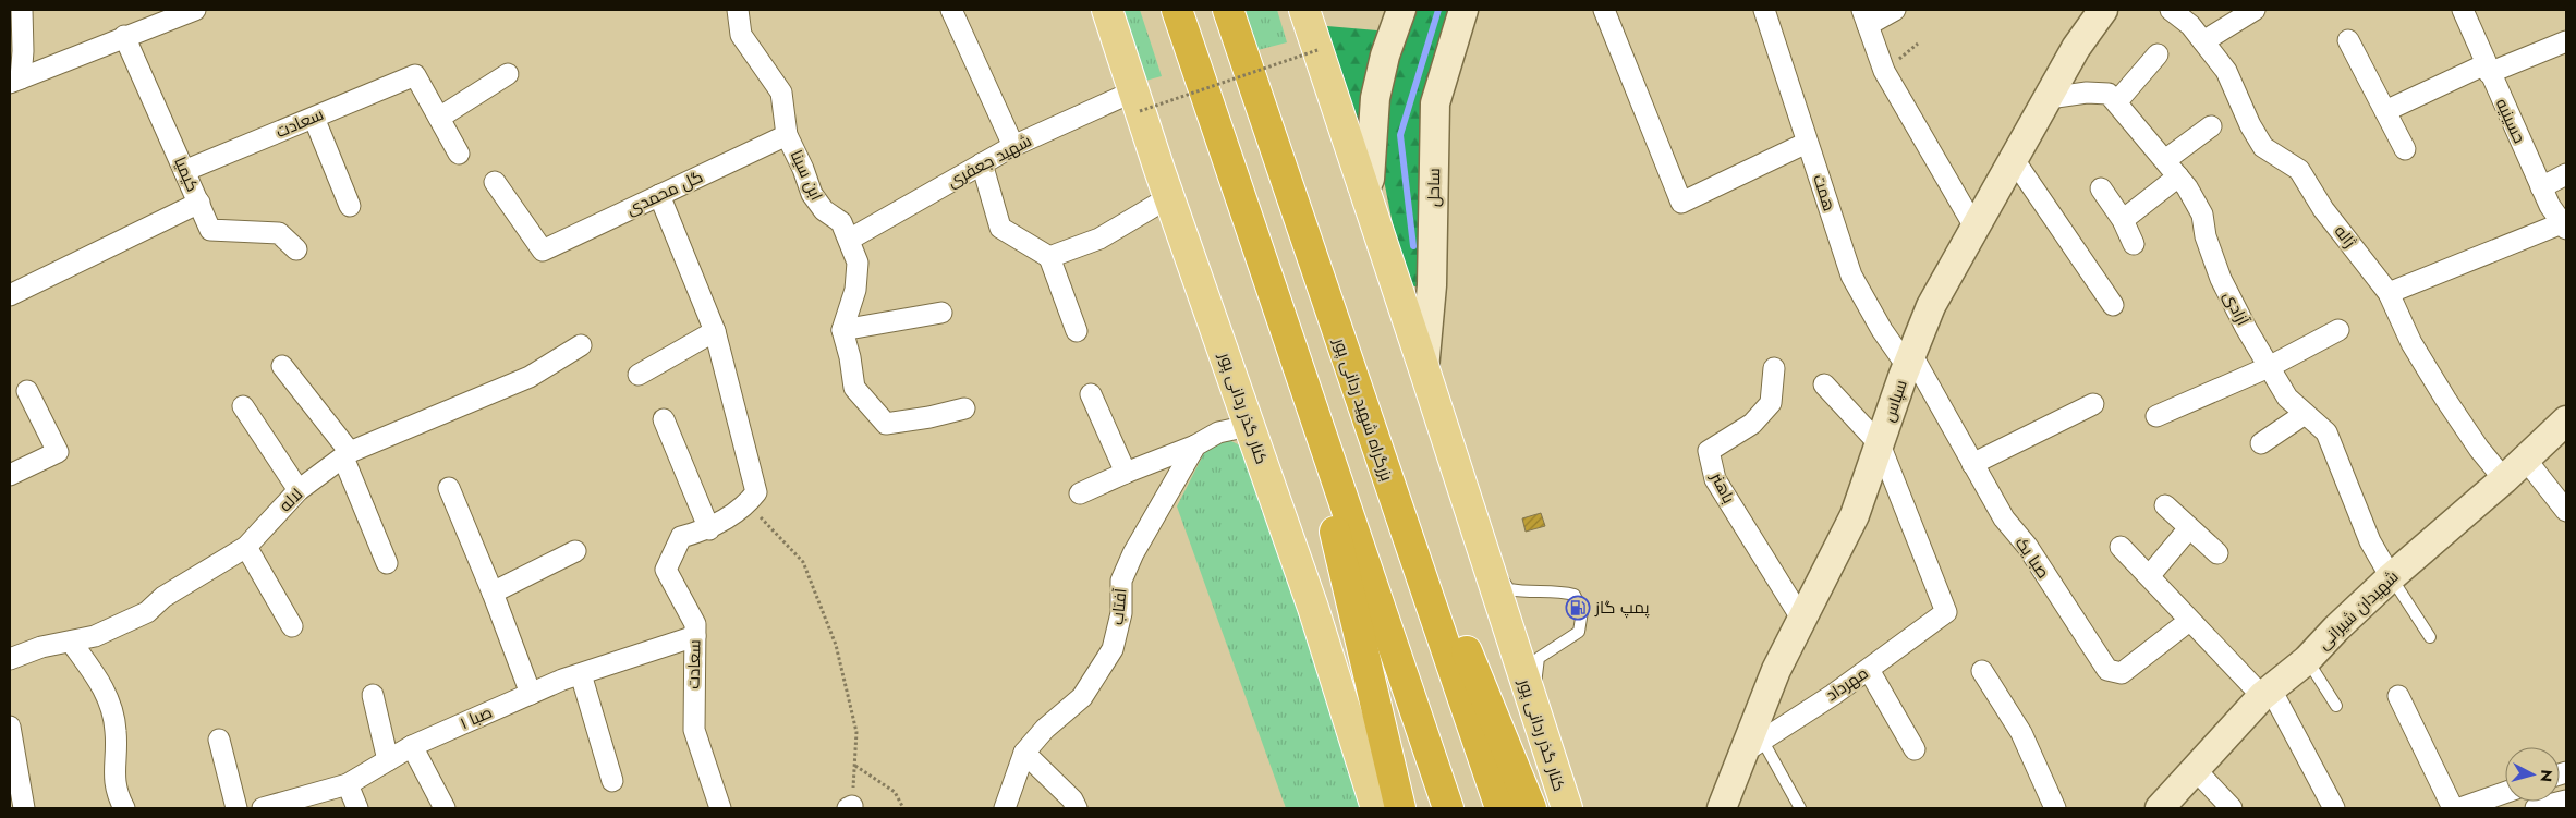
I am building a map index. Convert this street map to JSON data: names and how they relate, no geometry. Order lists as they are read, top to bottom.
{
  "streets": {
    "highway": ["بزرگراه شهید ردانی پور"],
    "main road": ["کنار گذر ردانی پور"],
    "street": [
      "حسینیه",
      "سعادت",
      "شهید جعفری",
      "کیمیا",
      "ابن سینا",
      "ساحل",
      "گل محمدی",
      "همت",
      "ژاله",
      "آزادی",
      "سپاس",
      "باهنر",
      "لاله",
      "صبا یک",
      "آفتاب",
      "شهیدان شیرانی",
      "مهرداد",
      "صبا ۱"
    ]
  },
  "crossings": [
    ["سعادت", "کیمیا"],
    ["سعادت", "صبا ۱"],
    ["شهید جعفری", "ابن سینا"],
    ["شهید جعفری", "کنار گذر ردانی پور"],
    ["ابن سینا", "گل محمدی"],
    ["ساحل", "کنار گذر ردانی پور"],
    ["همت", "سپاس"],
    ["همت", "صبا یک"],
    ["ژاله", "شهیدان شیرانی"],
    ["آزادی", "شهیدان شیرانی"],
    ["سپاس", "باهنر"],
    ["سپاس", "صبا یک"],
    ["سپاس", "مهرداد"],
    ["کنار گذر ردانی پور", "آفتاب"]
  ],
  "places": {
    "fuel station": ["پمپ گاز"]
  },
  "north": "right"
}
